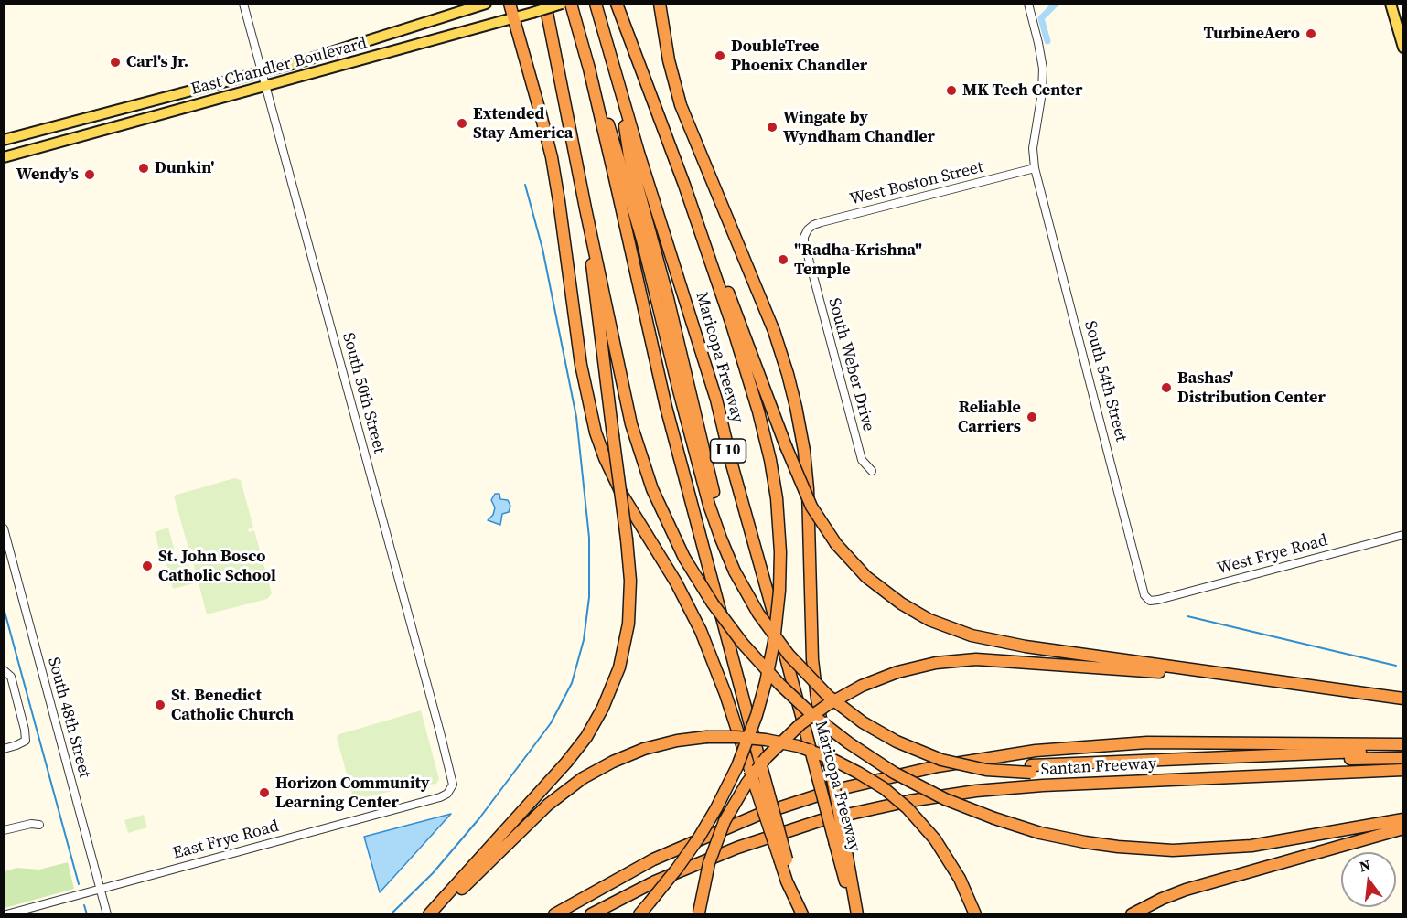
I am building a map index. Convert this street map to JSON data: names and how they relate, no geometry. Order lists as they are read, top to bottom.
{
  "streets": {
    "highway": ["Maricopa Freeway", "I 10", "Santan Freeway"],
    "main road": ["East Chandler Boulevard"],
    "street": [
      "West Boston Street",
      "South Weber Drive",
      "South 54th Street",
      "South 50th Street",
      "West Frye Road",
      "South 48th Street",
      "East Frye Road"
    ]
  },
  "crossings": [
    ["East Chandler Boulevard", "South 50th Street"],
    ["West Boston Street", "South Weber Drive"],
    ["West Boston Street", "South 54th Street"],
    ["South 54th Street", "West Frye Road"],
    ["South 50th Street", "East Frye Road"],
    ["South 48th Street", "East Frye Road"]
  ],
  "places": [
    "TurbineAero",
    "DoubleTree Phoenix Chandler",
    "Carl's Jr.",
    "MK Tech Center",
    "Extended Stay America",
    "Wingate by Wyndham Chandler",
    "Dunkin'",
    "Wendy's",
    "\"Radha-Krishna\" Temple",
    "Bashas' Distribution Center",
    "Reliable Carriers",
    "St. John Bosco Catholic School",
    "St. Benedict Catholic Church",
    "Horizon Community Learning Center"
  ],
  "north": "top"
}
